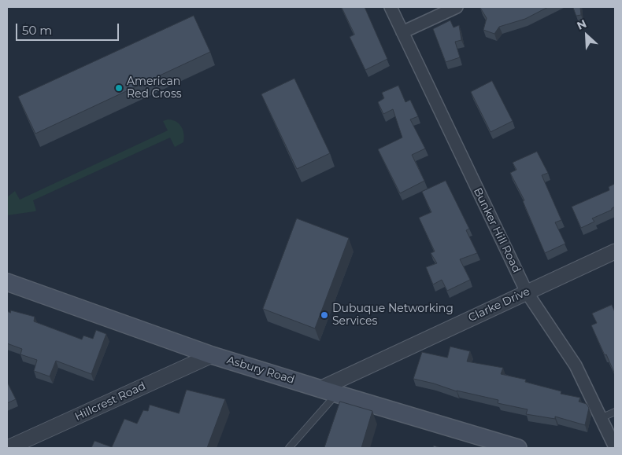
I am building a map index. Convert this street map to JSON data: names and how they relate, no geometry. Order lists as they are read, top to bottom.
{
  "streets": {
    "main road": ["Asbury Road"],
    "street": ["Bunker Hill Road", "Clarke Drive", "Hillcrest Road"]
  },
  "crossings": [
    ["Bunker Hill Road", "Clarke Drive"],
    ["Clarke Drive", "Asbury Road"],
    ["Asbury Road", "Hillcrest Road"]
  ],
  "places": ["American Red Cross", "Dubuque Networking Services"],
  "scale_bar": "50 m",
  "north": "top left"
}
